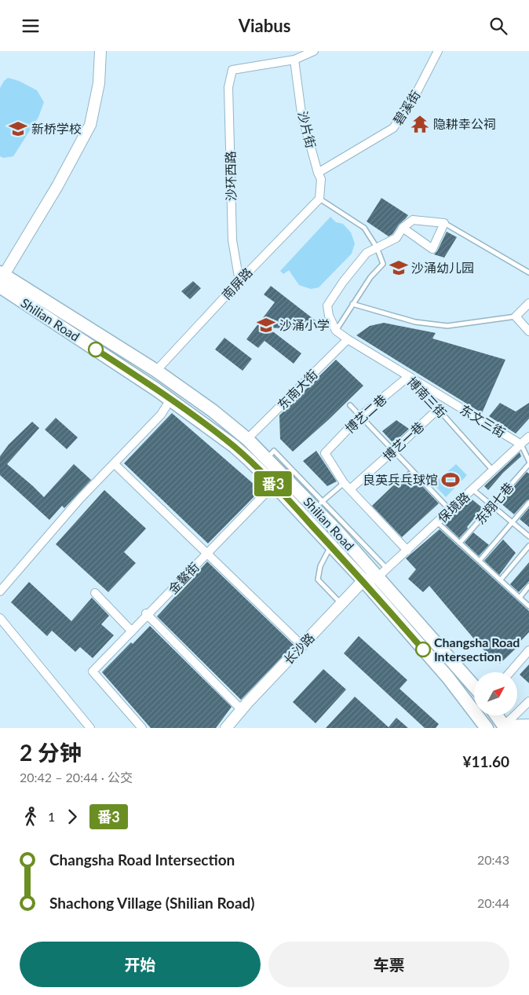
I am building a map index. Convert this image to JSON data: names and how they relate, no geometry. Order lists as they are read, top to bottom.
{
  "streets": {
    "main road": ["Shilian Road"],
    "street": [
      "碧溪街",
      "沙片街",
      "沙环西路",
      "南屏路",
      "东南大街",
      "博南三街",
      "东文三街",
      "保境路",
      "金鳌街",
      "长沙路"
    ],
    "lane": ["博艺二巷", "博艺一巷", "东翔七巷"]
  },
  "crossings": [
    ["碧溪街", "沙片街"],
    ["沙片街", "沙环西路"],
    ["沙片街", "南屏路"],
    ["沙环西路", "南屏路"],
    ["南屏路", "Shilian Road"],
    ["Shilian Road", "东南大街"],
    ["Shilian Road", "保境路"],
    ["Shilian Road", "金鳌街"],
    ["Shilian Road", "长沙路"],
    ["东南大街", "博南三街"],
    ["博南三街", "博艺二巷"],
    ["博南三街", "东文三街"],
    ["博南三街", "博艺一巷"],
    ["博南三街", "保境路"],
    ["博艺二巷", "东文三街"],
    ["东文三街", "保境路"]
  ],
  "places": {
    "temple": ["隐耕幸公祠"],
    "school or university": ["新桥学校", "沙涌幼儿园", "沙涌小学"],
    "sports": ["良英兵乓球馆"],
    "other": ["Changsha Road Intersection"]
  },
  "lines": ["bus line 番3"],
  "north": "top right",
  "page": {
    "header": "Viabus",
    "on_map": "番3",
    "heading": ["2 分钟", "20:42 – 20:44 · 公交", "¥11.60"],
    "legs": ["1", "番3"],
    "list": [
      {
        "name": "Changsha Road Intersection",
        "value": "20:43"
      },
      {
        "name": "Shachong Village (Shilian Road)",
        "value": "20:44"
      }
    ],
    "buttons": ["开始", "车票"]
  }
}
